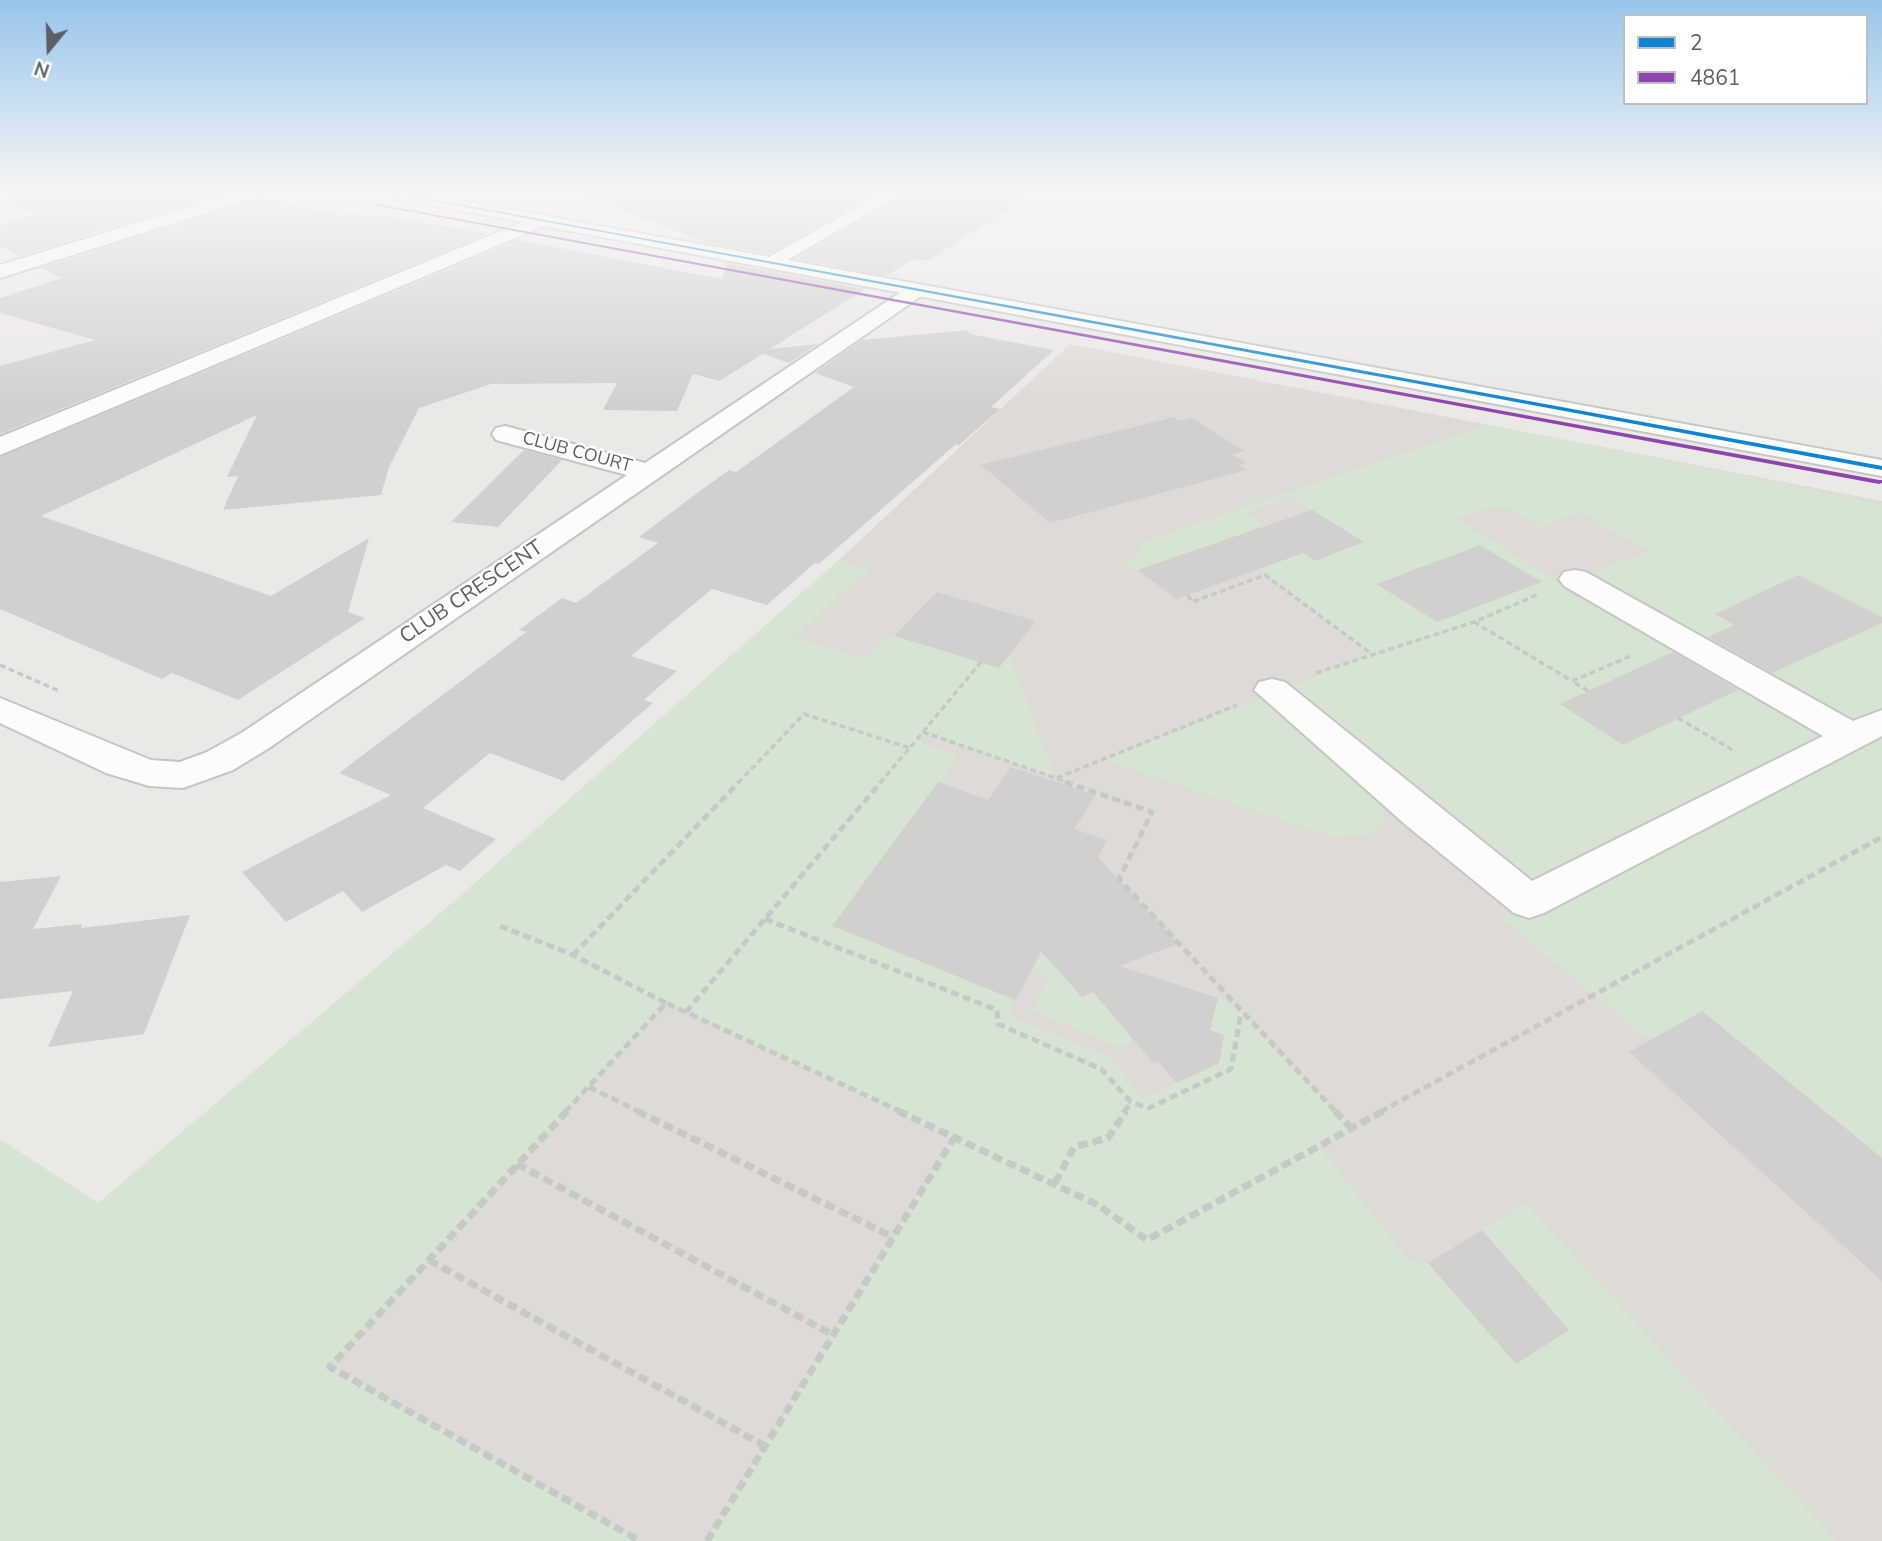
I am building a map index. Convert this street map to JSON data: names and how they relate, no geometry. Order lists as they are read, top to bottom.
{
  "streets": {
    "street": ["CLUB COURT", "CLUB CRESCENT"]
  },
  "crossings": [
    ["CLUB COURT", "CLUB CRESCENT"]
  ],
  "lines": ["transit line 2", "transit line 4861"],
  "legend": ["2", "4861"],
  "north": "bottom"
}
